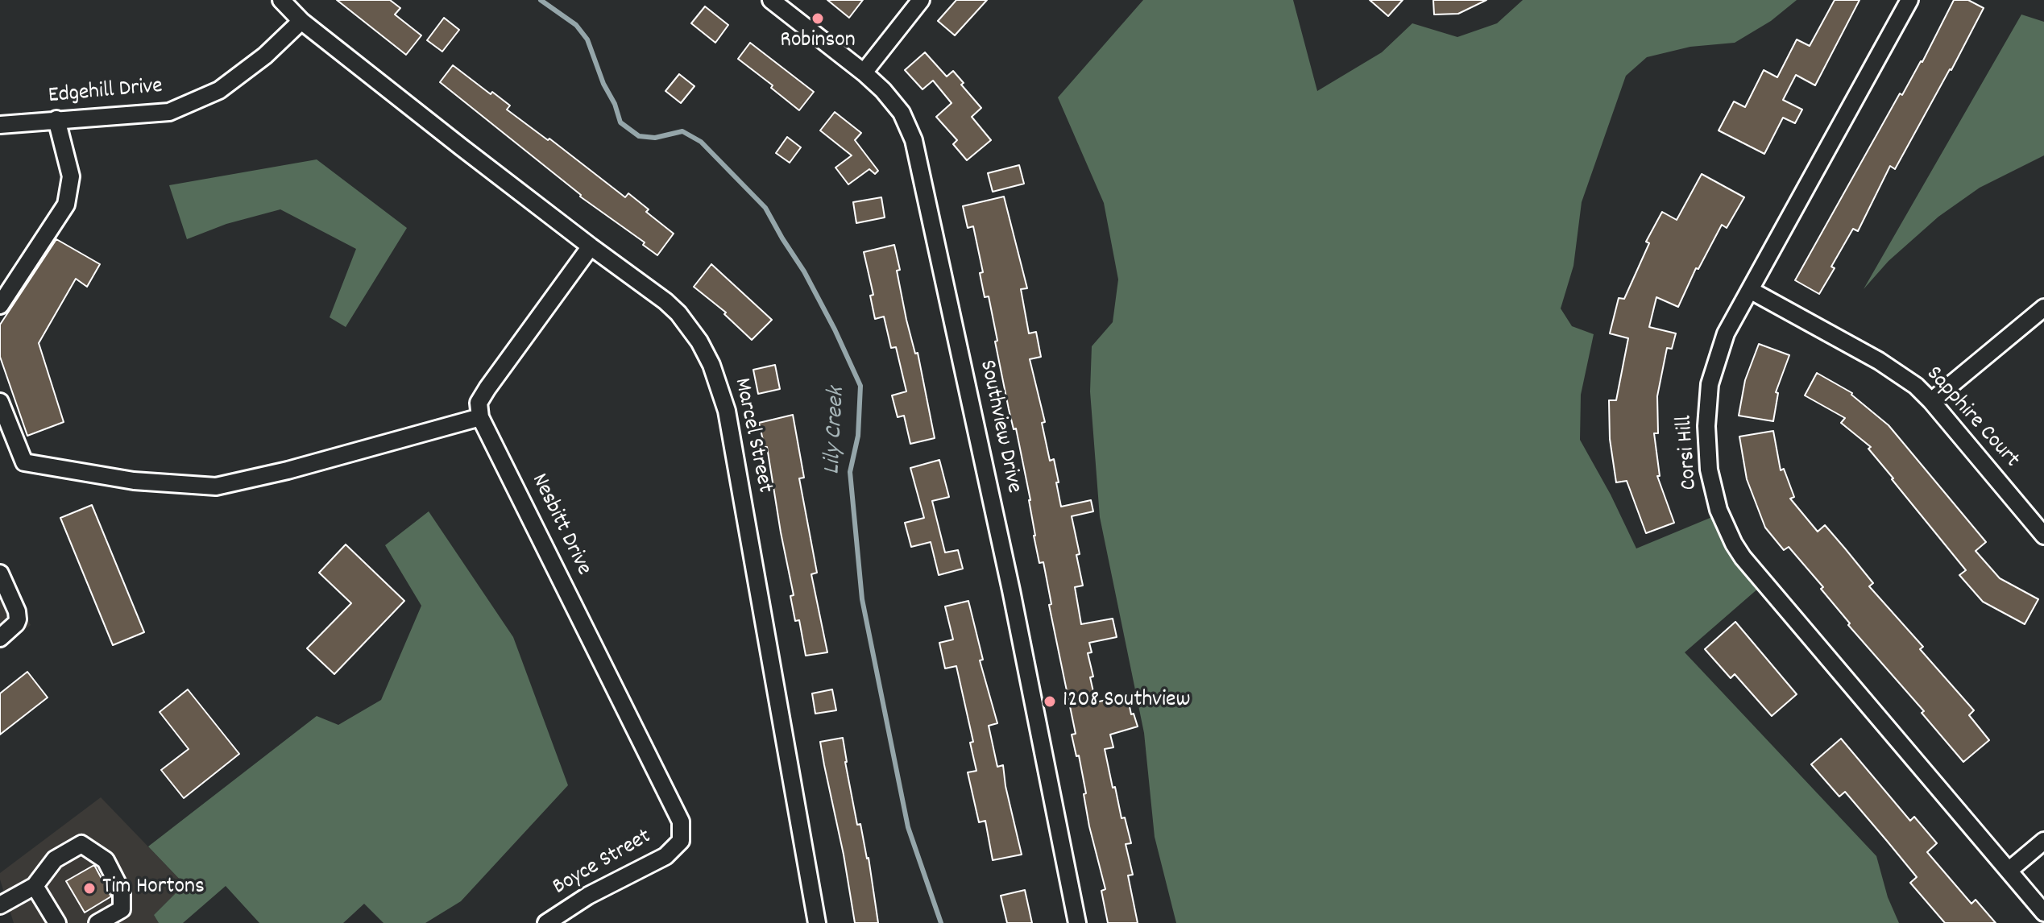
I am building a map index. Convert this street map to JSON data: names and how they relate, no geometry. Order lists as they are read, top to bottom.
{
  "streets": {
    "street": [
      "Edgehill Drive",
      "Sapphire Court",
      "Southview Drive",
      "Marcel Street",
      "Corsi Hill",
      "Nesbitt Drive",
      "Boyce Street"
    ]
  },
  "crossings": [
    ["Edgehill Drive", "Marcel Street"],
    ["Sapphire Court", "Corsi Hill"],
    ["Nesbitt Drive", "Boyce Street"]
  ],
  "water": ["Lily Creek"],
  "places": ["Robinson", "1208 Southview", "Tim Hortons"]
}
